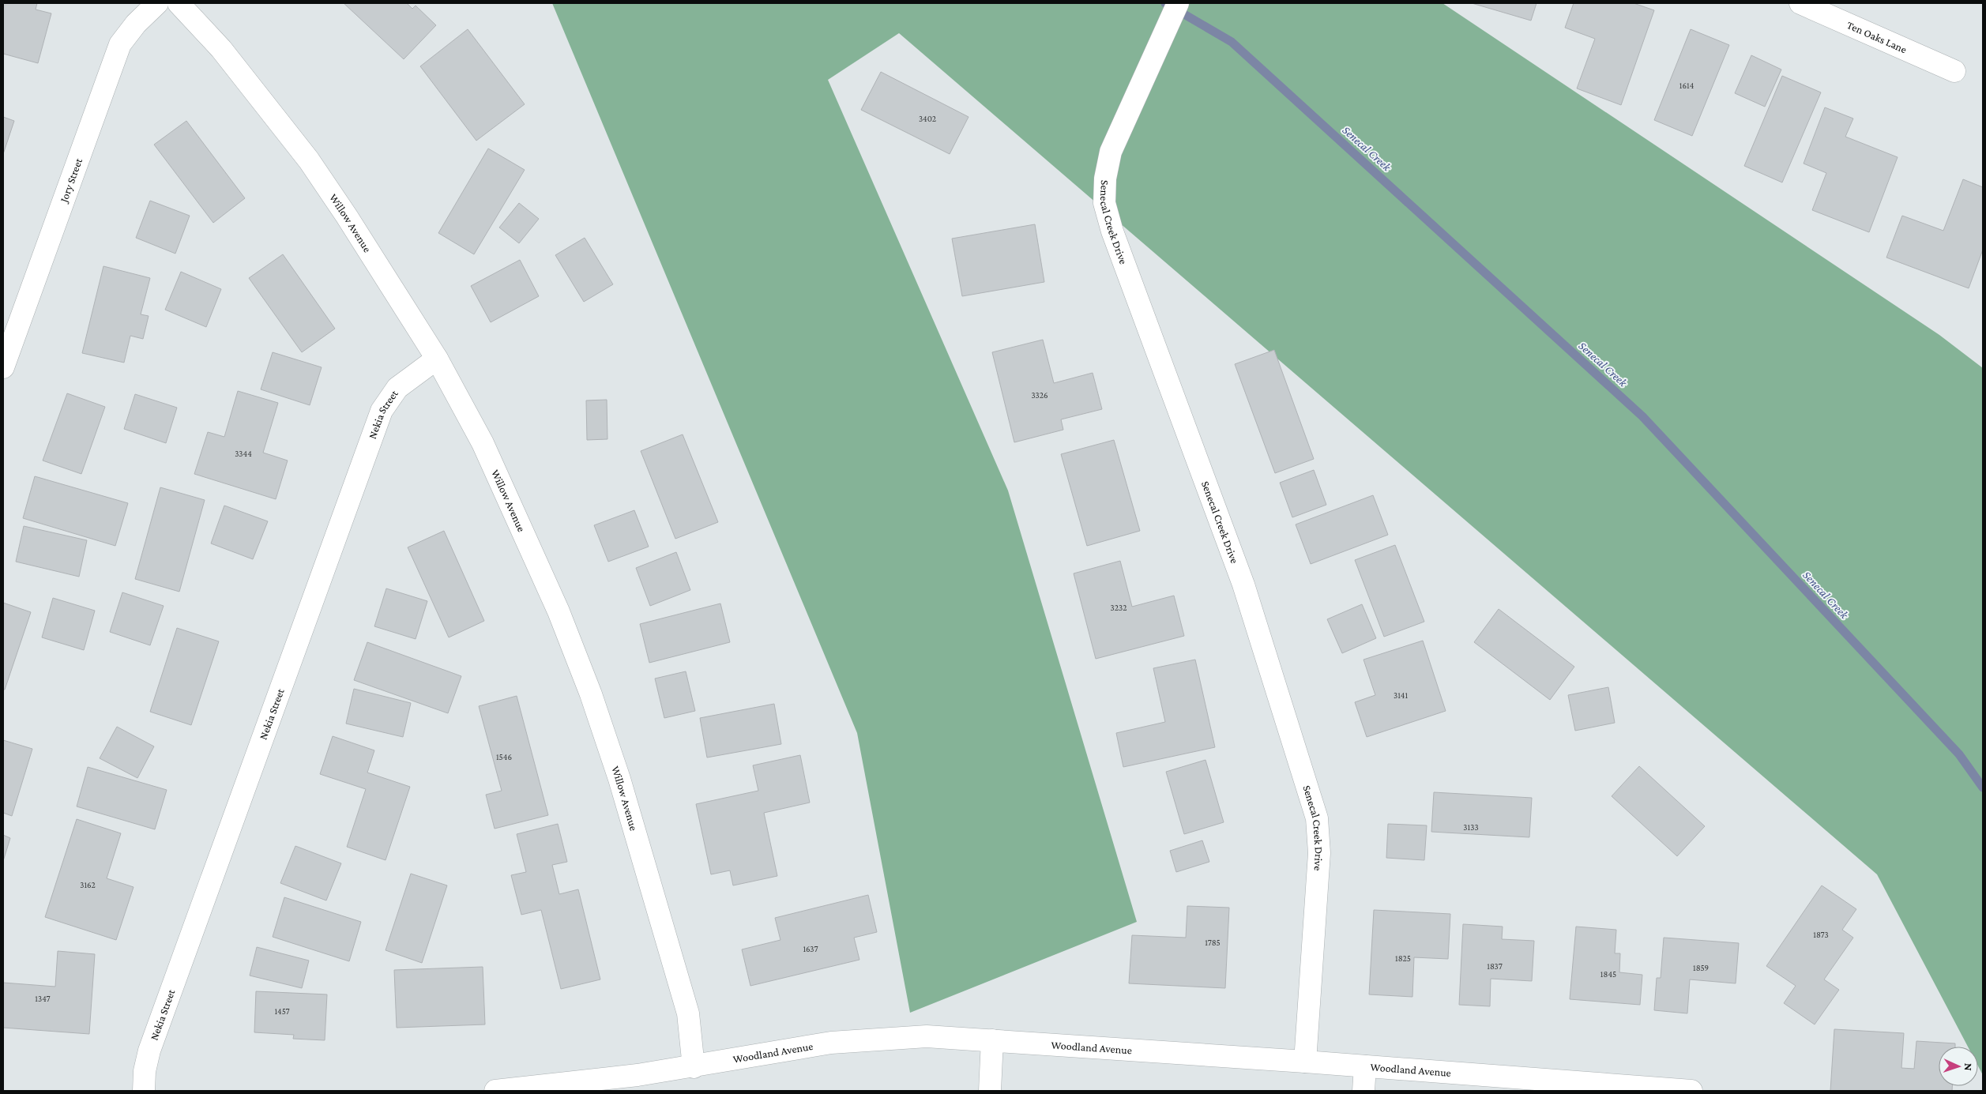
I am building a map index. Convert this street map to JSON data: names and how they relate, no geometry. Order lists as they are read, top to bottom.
{
  "streets": {
    "street": [
      "Ten Oaks Lane",
      "Jory Street",
      "Senecal Creek Drive",
      "Willow Avenue",
      "Nekia Street",
      "Woodland Avenue"
    ]
  },
  "crossings": [
    ["Senecal Creek Drive", "Woodland Avenue"],
    ["Willow Avenue", "Nekia Street"],
    ["Willow Avenue", "Woodland Avenue"]
  ],
  "water": ["Senecal Creek"],
  "house_numbers": [
    "1614",
    "3402",
    "3326",
    "3344",
    "3232",
    "3141",
    "1546",
    "3133",
    "3162",
    "1873",
    "1785",
    "1637",
    "1825",
    "1837",
    "1859",
    "1845",
    "1347",
    "1457"
  ],
  "north": "right"
}
